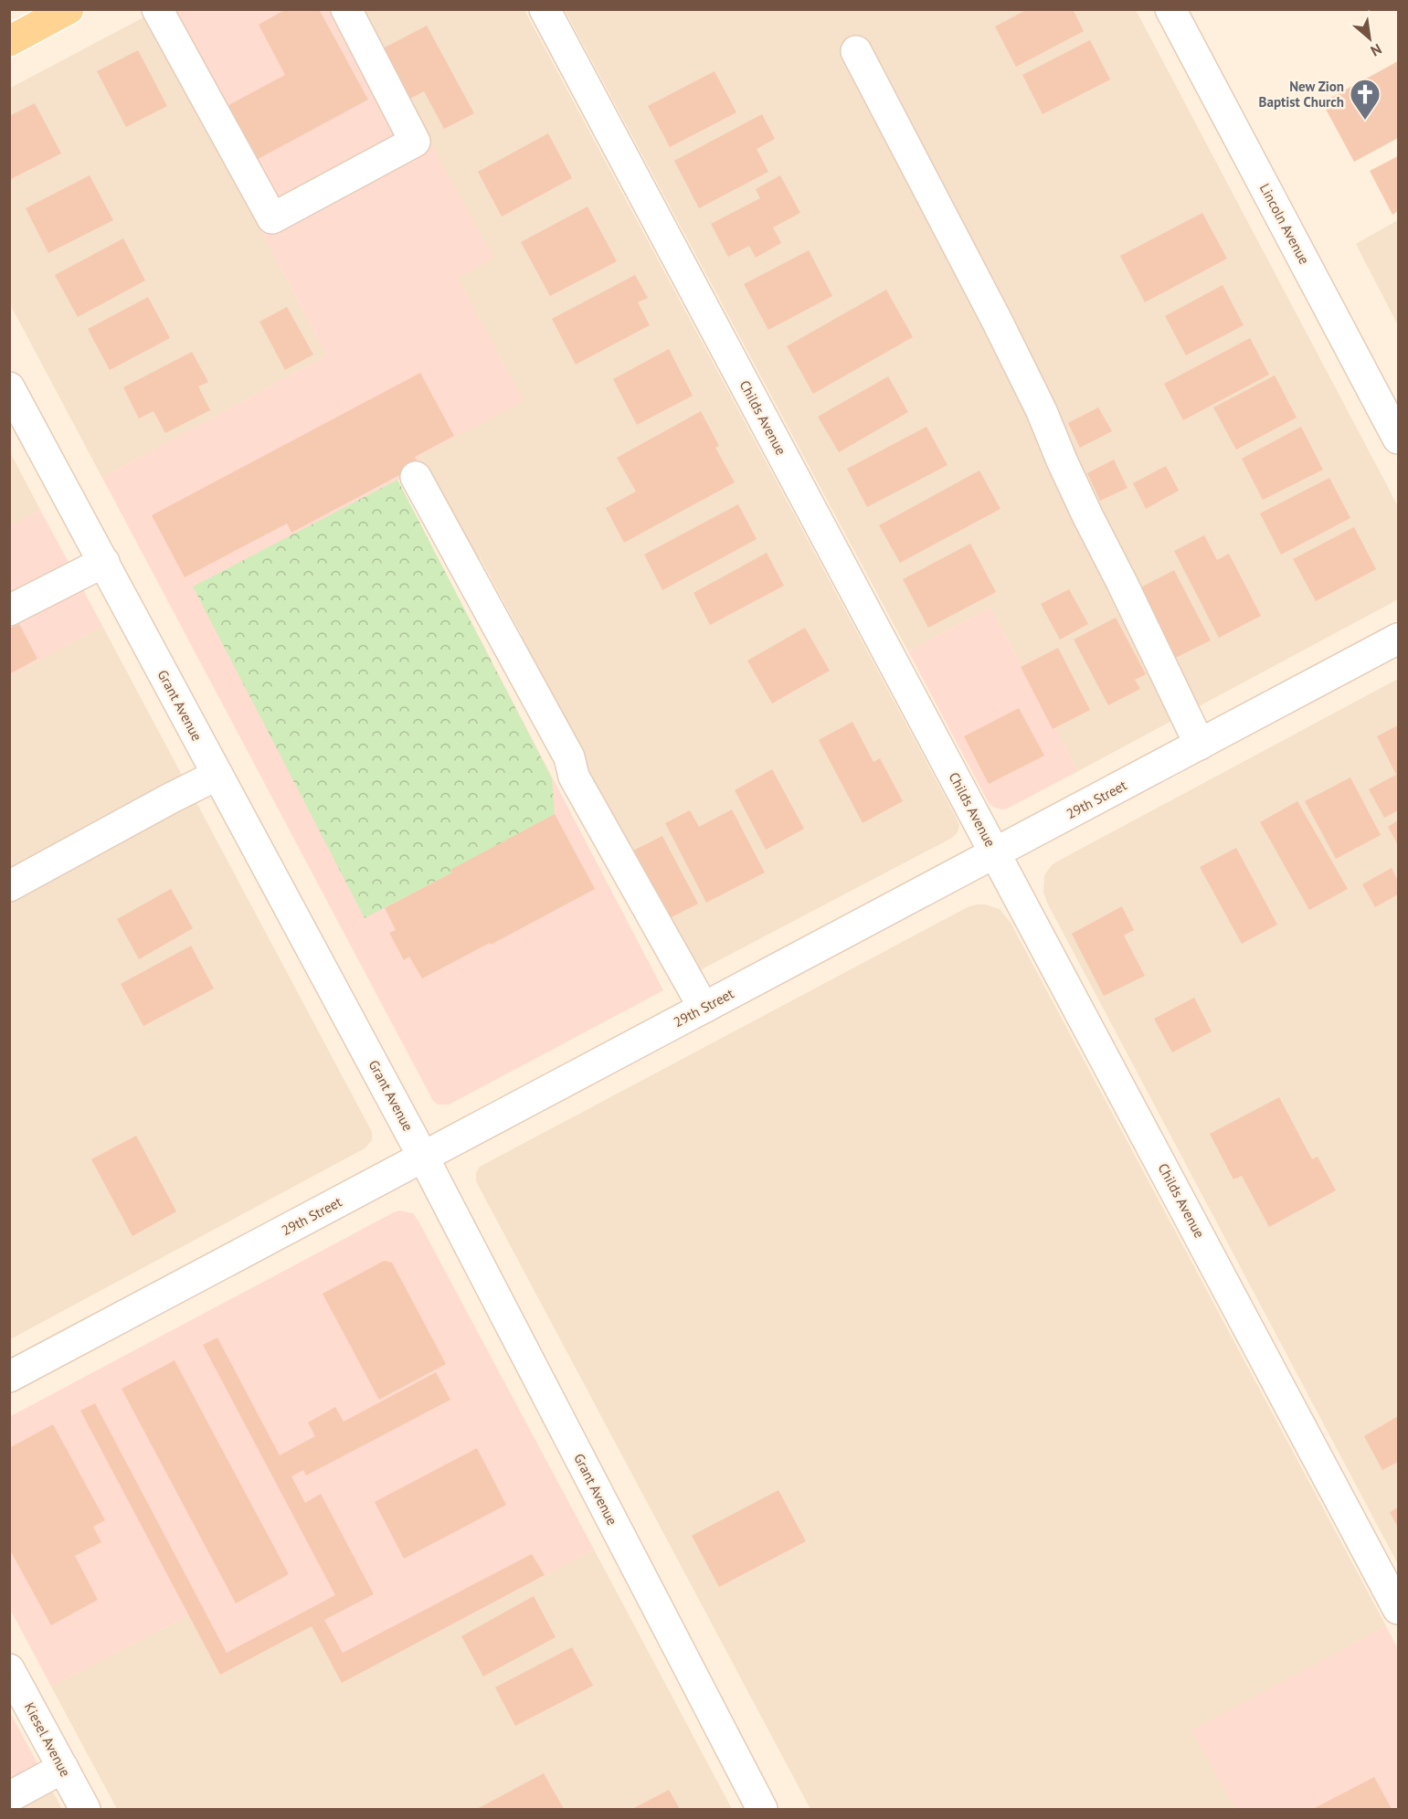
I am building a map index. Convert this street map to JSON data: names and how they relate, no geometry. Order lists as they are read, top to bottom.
{
  "streets": {
    "street": [
      "Lincoln Avenue",
      "Childs Avenue",
      "Grant Avenue",
      "29th Street",
      "Kiesel Avenue"
    ]
  },
  "crossings": [
    ["Childs Avenue", "29th Street"],
    ["Grant Avenue", "29th Street"]
  ],
  "places": {
    "church": ["New Zion Baptist Church"]
  },
  "north": "bottom right"
}
